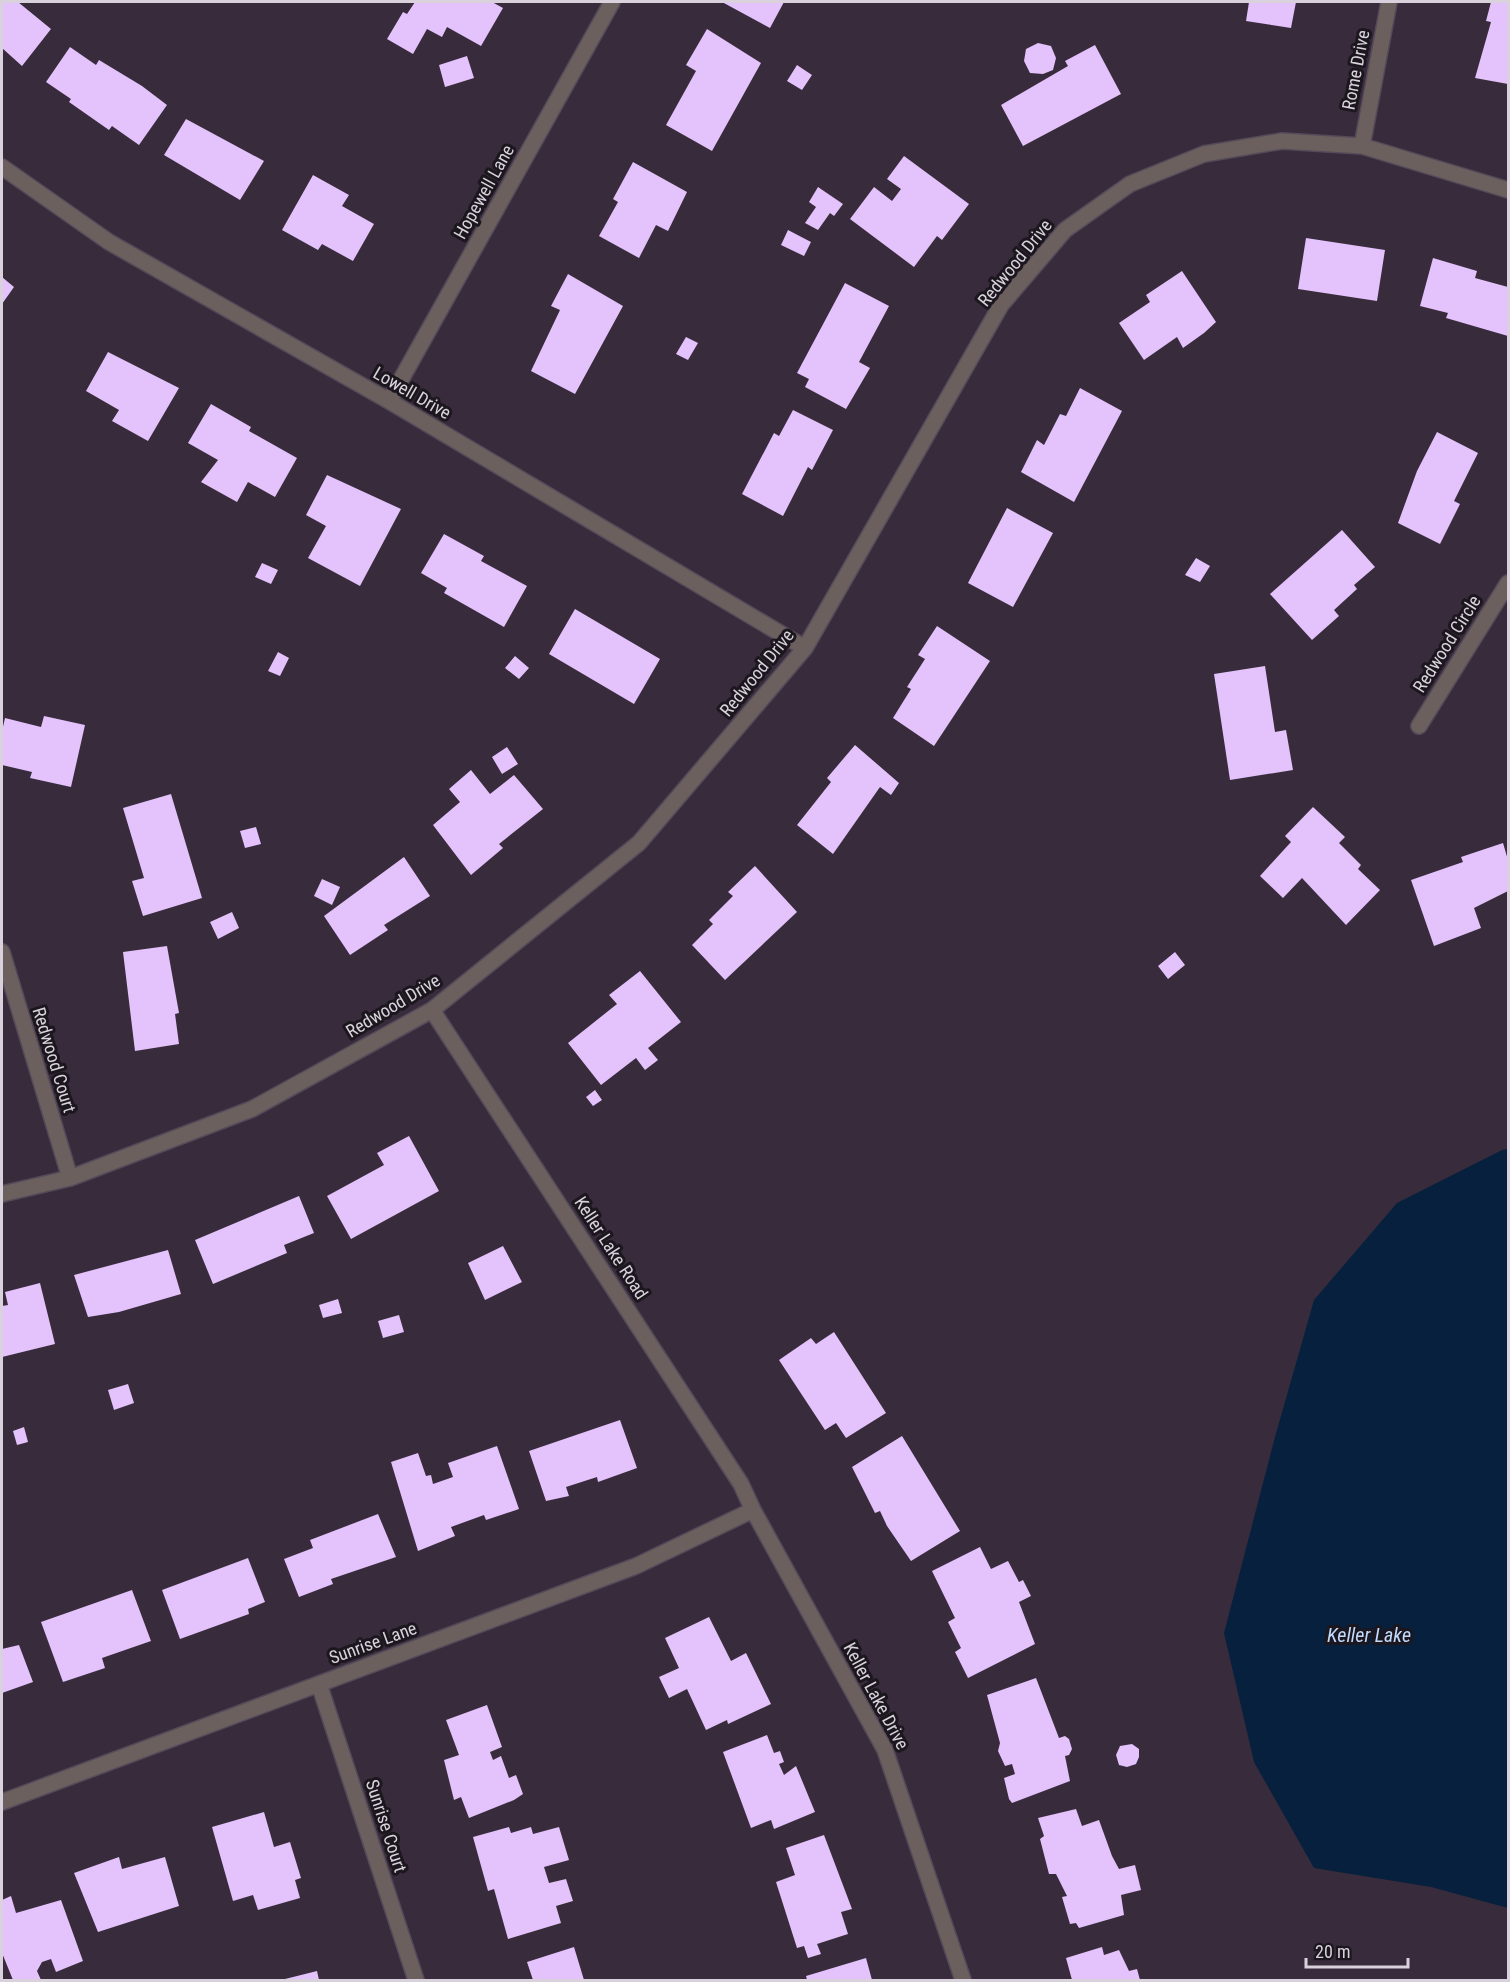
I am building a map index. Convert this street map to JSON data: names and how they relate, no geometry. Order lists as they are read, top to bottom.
{
  "streets": {
    "street": [
      "Rome Drive",
      "Hopewell Lane",
      "Redwood Drive",
      "Lowell Drive",
      "Redwood Circle",
      "Redwood Court",
      "Keller Lake Road",
      "Sunrise Lane",
      "Keller Lake Drive",
      "Sunrise Court"
    ]
  },
  "crossings": [
    ["Rome Drive", "Redwood Drive"],
    ["Hopewell Lane", "Lowell Drive"],
    ["Redwood Drive", "Lowell Drive"],
    ["Redwood Drive", "Redwood Court"],
    ["Redwood Drive", "Keller Lake Road"],
    ["Keller Lake Road", "Sunrise Lane"],
    ["Keller Lake Road", "Keller Lake Drive"],
    ["Sunrise Lane", "Keller Lake Drive"],
    ["Sunrise Lane", "Sunrise Court"]
  ],
  "water": ["Keller Lake"],
  "scale_bar": "20 m"
}
